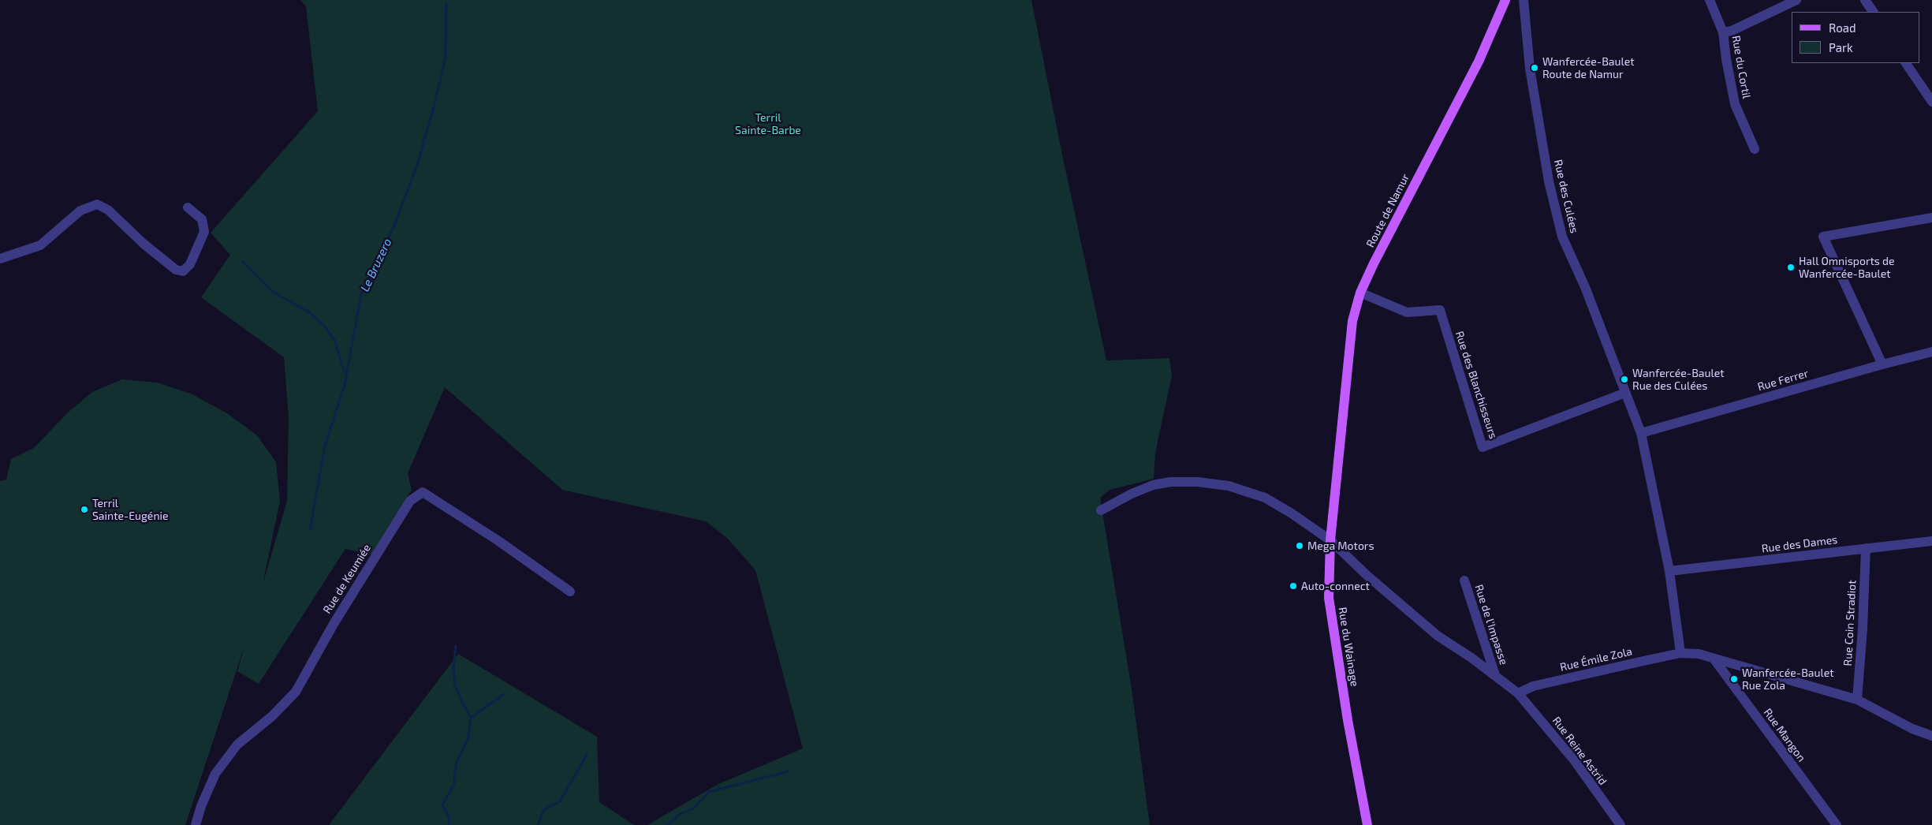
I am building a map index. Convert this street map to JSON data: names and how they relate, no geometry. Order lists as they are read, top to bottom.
{
  "streets": {
    "main road": ["Route de Namur", "Rue du Wainage"],
    "street": [
      "Rue du Cortil",
      "Rue des Culées",
      "Rue Ferrer",
      "Rue des Blanchisseurs",
      "Rue des Dames",
      "Rue de Keumiée",
      "Rue Coin Stradiot",
      "Rue de l'Impasse",
      "Rue Émile Zola",
      "Rue Mangon",
      "Rue Reine Astrid"
    ]
  },
  "crossings": [
    ["Rue des Culées", "Rue Ferrer"],
    ["Rue des Culées", "Rue des Blanchisseurs"],
    ["Rue des Culées", "Rue des Dames"],
    ["Rue des Culées", "Rue Émile Zola"],
    ["Route de Namur", "Rue des Blanchisseurs"],
    ["Route de Namur", "Rue du Wainage"],
    ["Rue des Dames", "Rue Coin Stradiot"],
    ["Rue Coin Stradiot", "Rue Émile Zola"],
    ["Rue de l'Impasse", "Rue Reine Astrid"],
    ["Rue du Wainage", "Rue Reine Astrid"],
    ["Rue Émile Zola", "Rue Mangon"],
    ["Rue Émile Zola", "Rue Reine Astrid"]
  ],
  "water": ["Le Bruzero"],
  "parks": ["Terril Sainte-Barbe"],
  "places": [
    "Wanfercée-Baulet Route de Namur",
    "Hall Omnisports de Wanfercée-Baulet",
    "Wanfercée-Baulet Rue des Culées",
    "Terril Sainte-Eugénie",
    "Mega Motors",
    "Auto-connect",
    "Wanfercée-Baulet Rue Zola"
  ],
  "legend": ["Road", "Park"]
}
